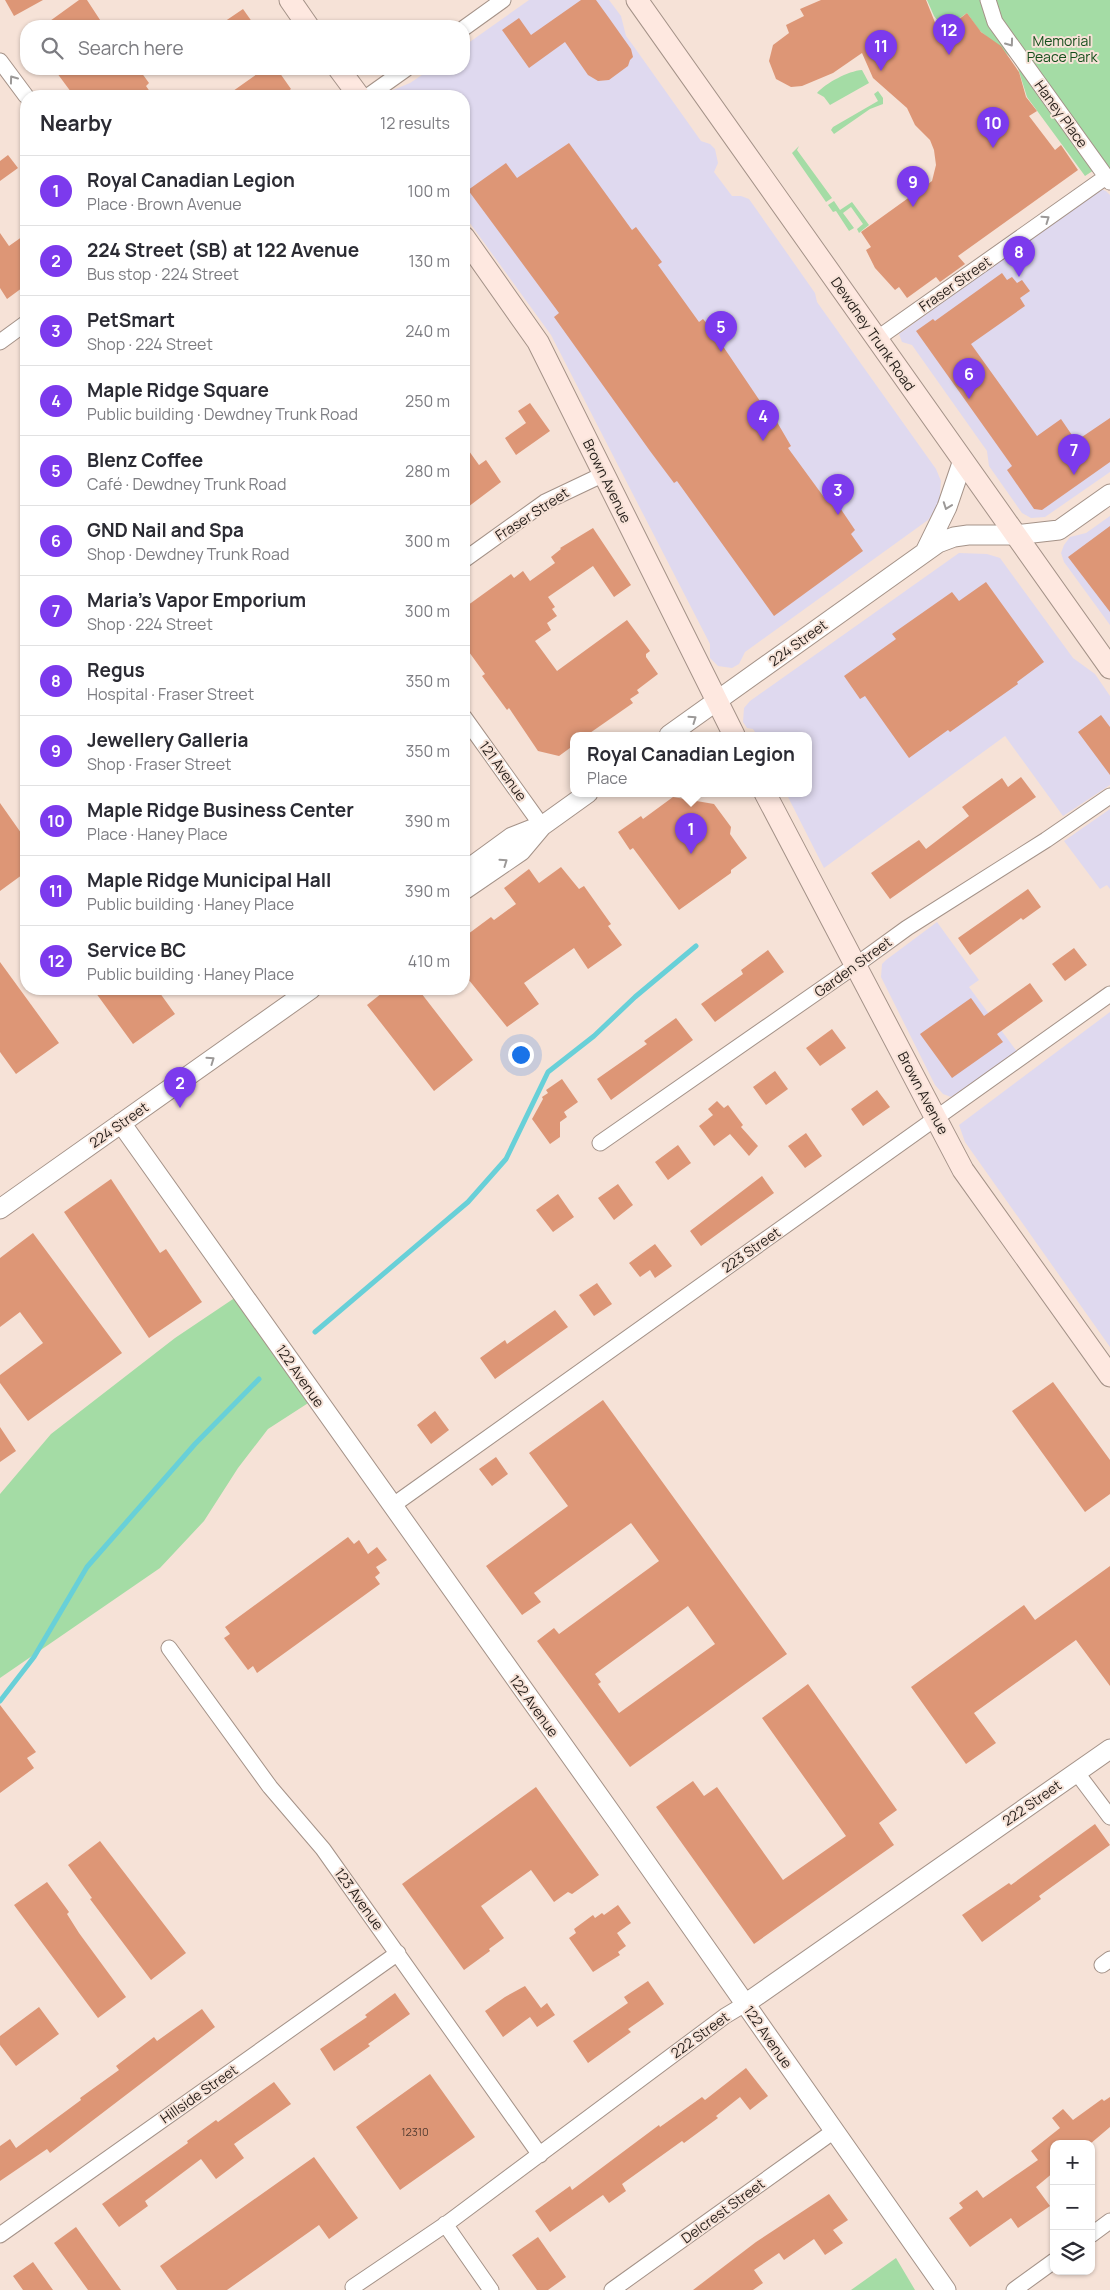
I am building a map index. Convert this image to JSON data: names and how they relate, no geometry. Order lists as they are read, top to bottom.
{
  "streets": {
    "main road": ["Dewdney Trunk Road", "Brown Avenue"],
    "street": [
      "Haney Place",
      "Fraser Street",
      "224 Street",
      "121 Avenue",
      "Garden Street",
      "223 Street",
      "122 Avenue",
      "222 Street",
      "123 Avenue",
      "Hillside Street",
      "Delcrest Street"
    ]
  },
  "crossings": [
    ["Haney Place", "Fraser Street"],
    ["Fraser Street", "Dewdney Trunk Road"],
    ["Fraser Street", "Brown Avenue"],
    ["Dewdney Trunk Road", "224 Street"],
    ["Brown Avenue", "224 Street"],
    ["Brown Avenue", "Garden Street"],
    ["Brown Avenue", "223 Street"],
    ["224 Street", "122 Avenue"],
    ["223 Street", "122 Avenue"],
    ["122 Avenue", "222 Street"],
    ["122 Avenue", "Delcrest Street"],
    ["222 Street", "123 Avenue"],
    ["123 Avenue", "Hillside Street"]
  ],
  "one_way": ["Haney Place", "Fraser Street"],
  "parks": ["Memorial Peace Park"],
  "house_numbers": ["12310"],
  "page": {
    "pins": [
      "12",
      "11",
      "10",
      "9",
      "8",
      "5",
      "6",
      "4",
      "7",
      "3",
      "1",
      "2"
    ],
    "search": "Search here",
    "heading": ["Nearby", "12 results"],
    "list": [
      {
        "mark": "1",
        "name": "Royal Canadian Legion",
        "note": "Place · Brown Avenue",
        "value": "100 m"
      },
      {
        "mark": "2",
        "name": "224 Street (SB) at 122 Avenue",
        "note": "Bus stop · 224 Street",
        "value": "130 m"
      },
      {
        "mark": "3",
        "name": "PetSmart",
        "note": "Shop · 224 Street",
        "value": "240 m"
      },
      {
        "mark": "4",
        "name": "Maple Ridge Square",
        "note": "Public building · Dewdney Trunk Road",
        "value": "250 m"
      },
      {
        "mark": "5",
        "name": "Blenz Coffee",
        "note": "Café · Dewdney Trunk Road",
        "value": "280 m"
      },
      {
        "mark": "6",
        "name": "GND Nail and Spa",
        "note": "Shop · Dewdney Trunk Road",
        "value": "300 m"
      },
      {
        "mark": "7",
        "name": "Maria's Vapor Emporium",
        "note": "Shop · 224 Street",
        "value": "300 m"
      },
      {
        "mark": "8",
        "name": "Regus",
        "note": "Hospital · Fraser Street",
        "value": "350 m"
      },
      {
        "mark": "9",
        "name": "Jewellery Galleria",
        "note": "Shop · Fraser Street",
        "value": "350 m"
      },
      {
        "mark": "10",
        "name": "Maple Ridge Business Center",
        "note": "Place · Haney Place",
        "value": "390 m"
      },
      {
        "mark": "11",
        "name": "Maple Ridge Municipal Hall",
        "note": "Public building · Haney Place",
        "value": "390 m"
      },
      {
        "mark": "12",
        "name": "Service BC",
        "note": "Public building · Haney Place",
        "value": "410 m"
      }
    ],
    "popup": ["Royal Canadian Legion", "Place"],
    "map_buttons": ["+", "−"]
  }
}
